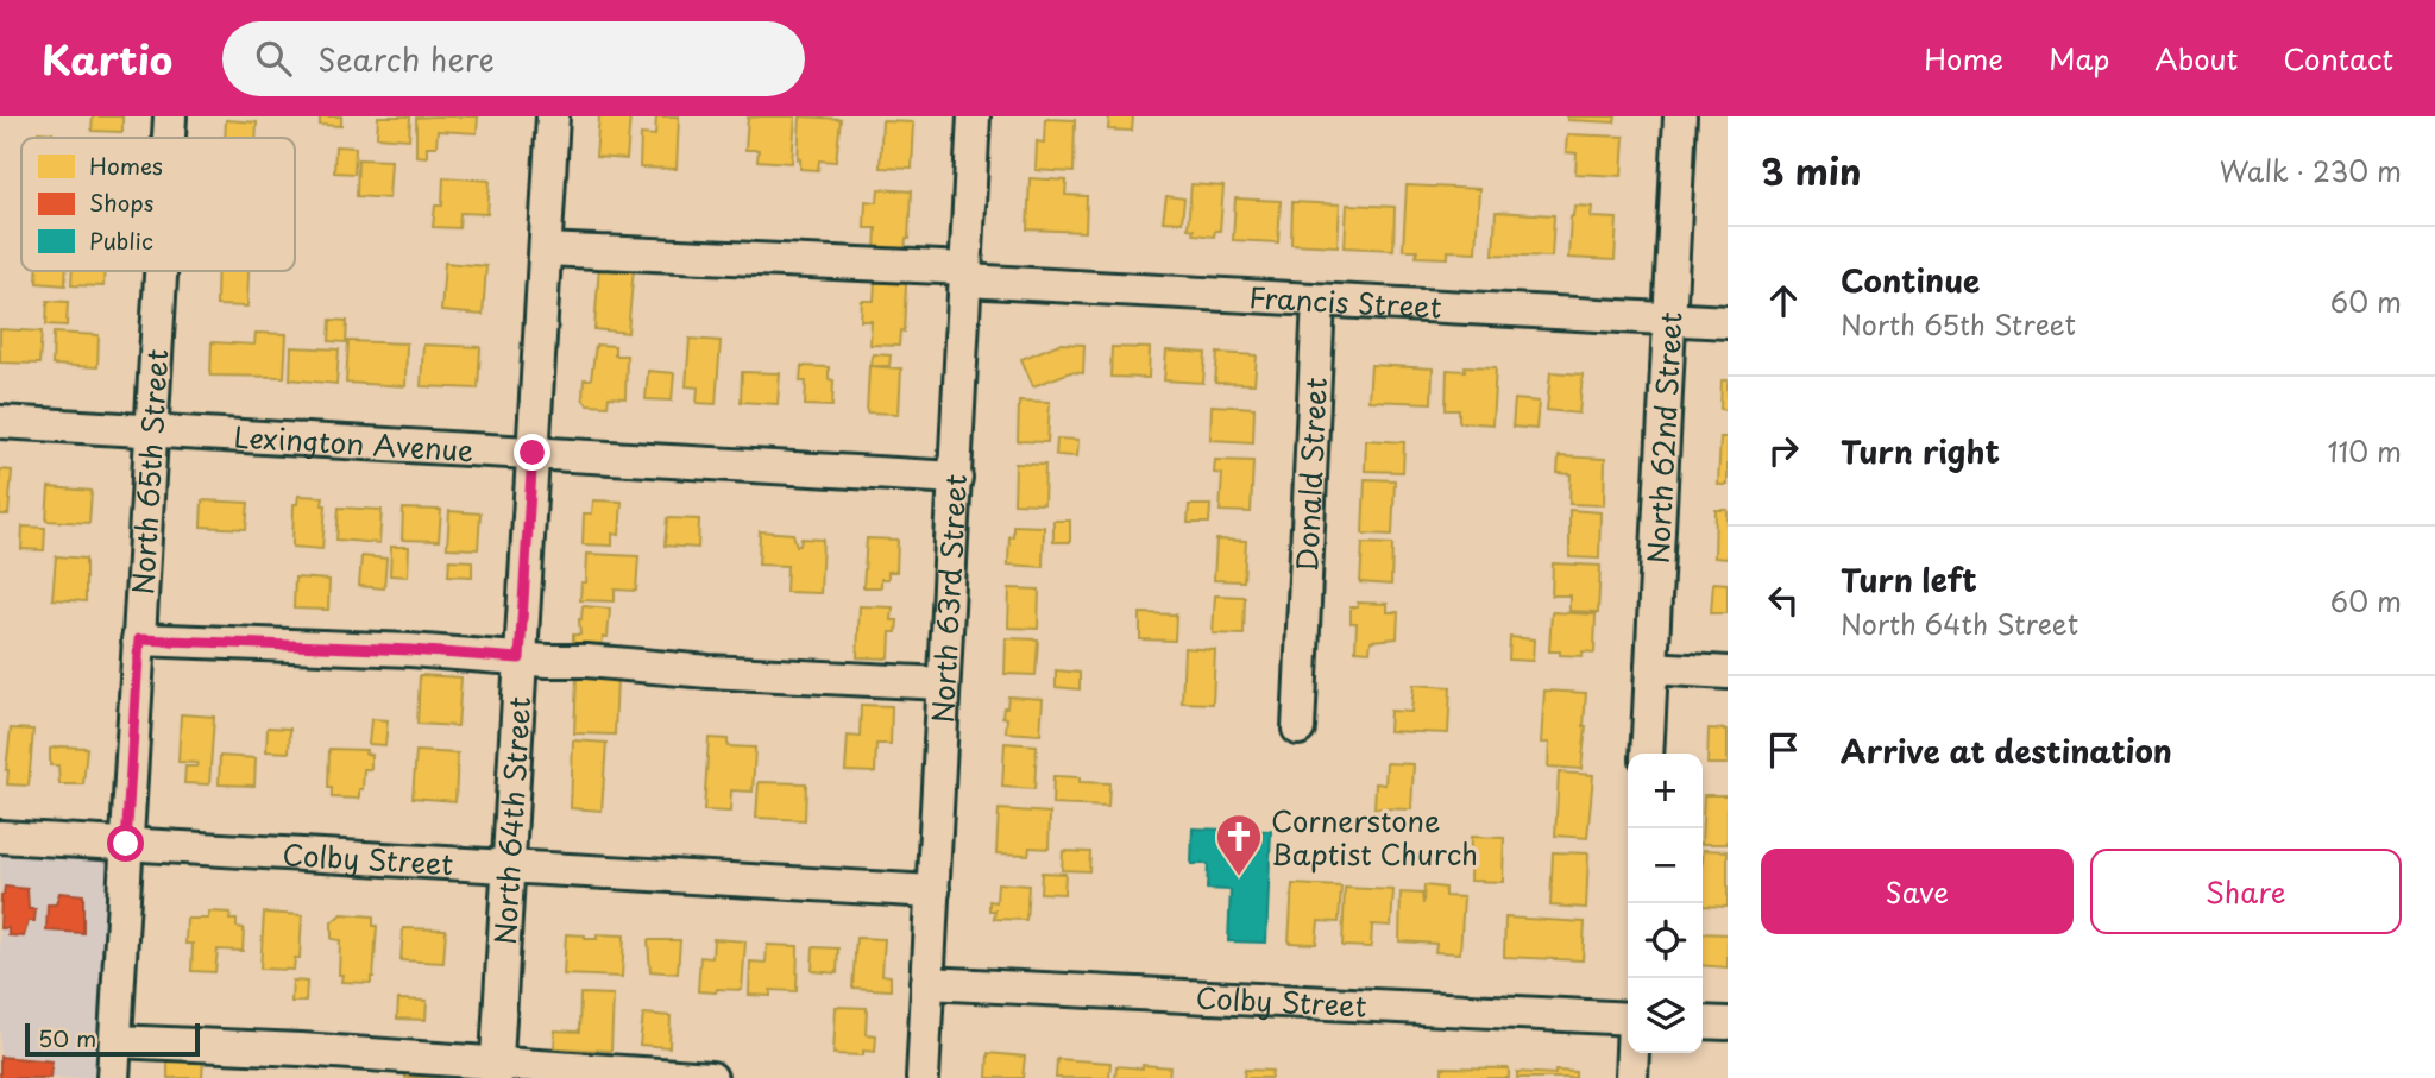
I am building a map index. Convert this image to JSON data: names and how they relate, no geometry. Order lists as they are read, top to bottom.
{
  "streets": {
    "street": [
      "Francis Street",
      "North 62nd Street",
      "Lexington Avenue",
      "North 65th Street",
      "Donald Street",
      "North 63rd Street",
      "North 64th Street",
      "Colby Street"
    ]
  },
  "crossings": [
    ["Francis Street", "North 62nd Street"],
    ["Francis Street", "Donald Street"],
    ["Francis Street", "North 63rd Street"],
    ["Francis Street", "North 64th Street"],
    ["Lexington Avenue", "North 65th Street"],
    ["Lexington Avenue", "North 63rd Street"],
    ["Lexington Avenue", "North 64th Street"],
    ["North 65th Street", "Colby Street"],
    ["North 63rd Street", "Colby Street"],
    ["North 64th Street", "Colby Street"]
  ],
  "places": {
    "church": ["Cornerstone Baptist Church"]
  },
  "legend": ["Homes", "Shops", "Public"],
  "scale_bar": "50 m",
  "page": {
    "header": "Kartio",
    "search": "Search here",
    "nav": [
      "Home",
      "Map",
      "About",
      "Contact"
    ],
    "heading": ["3 min", "Walk · 230 m"],
    "list": [
      ["Continue", "North 65th Street", "60 m"],
      ["Turn right", "110 m"],
      ["Turn left", "North 64th Street", "60 m"],
      "Arrive at destination"
    ],
    "map_buttons": ["+", "−"],
    "buttons": ["Save", "Share"],
    "scale": "50 m"
  }
}
